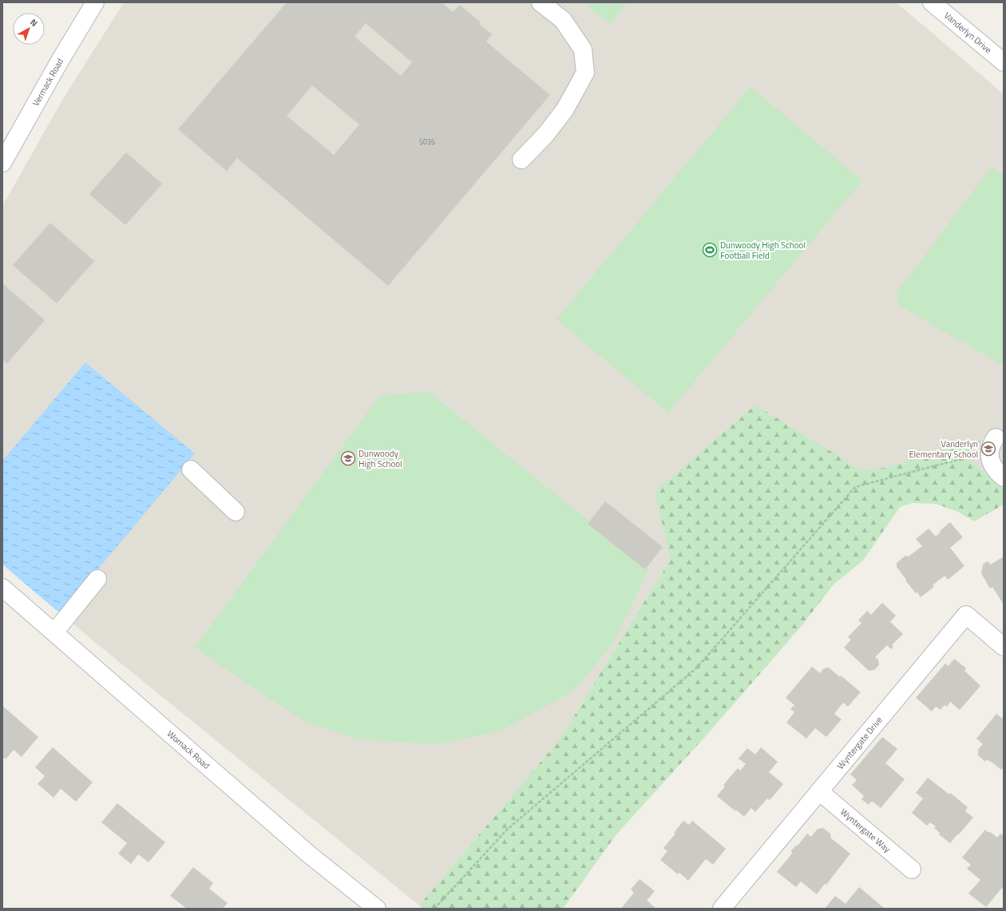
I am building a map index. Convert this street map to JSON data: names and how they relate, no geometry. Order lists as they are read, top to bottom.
{
  "streets": {
    "street": [
      "Vanderlyn Drive",
      "Vermack Road",
      "Wyntergate Drive",
      "Womack Road",
      "Wyntergate Way"
    ]
  },
  "crossings": [
    ["Wyntergate Drive", "Wyntergate Way"]
  ],
  "places": {
    "sports": ["Dunwoody High School Football Field"],
    "school or university": ["Vanderlyn Elementary School", "Dunwoody High School"]
  },
  "house_numbers": ["5035"],
  "north": "top right"
}
